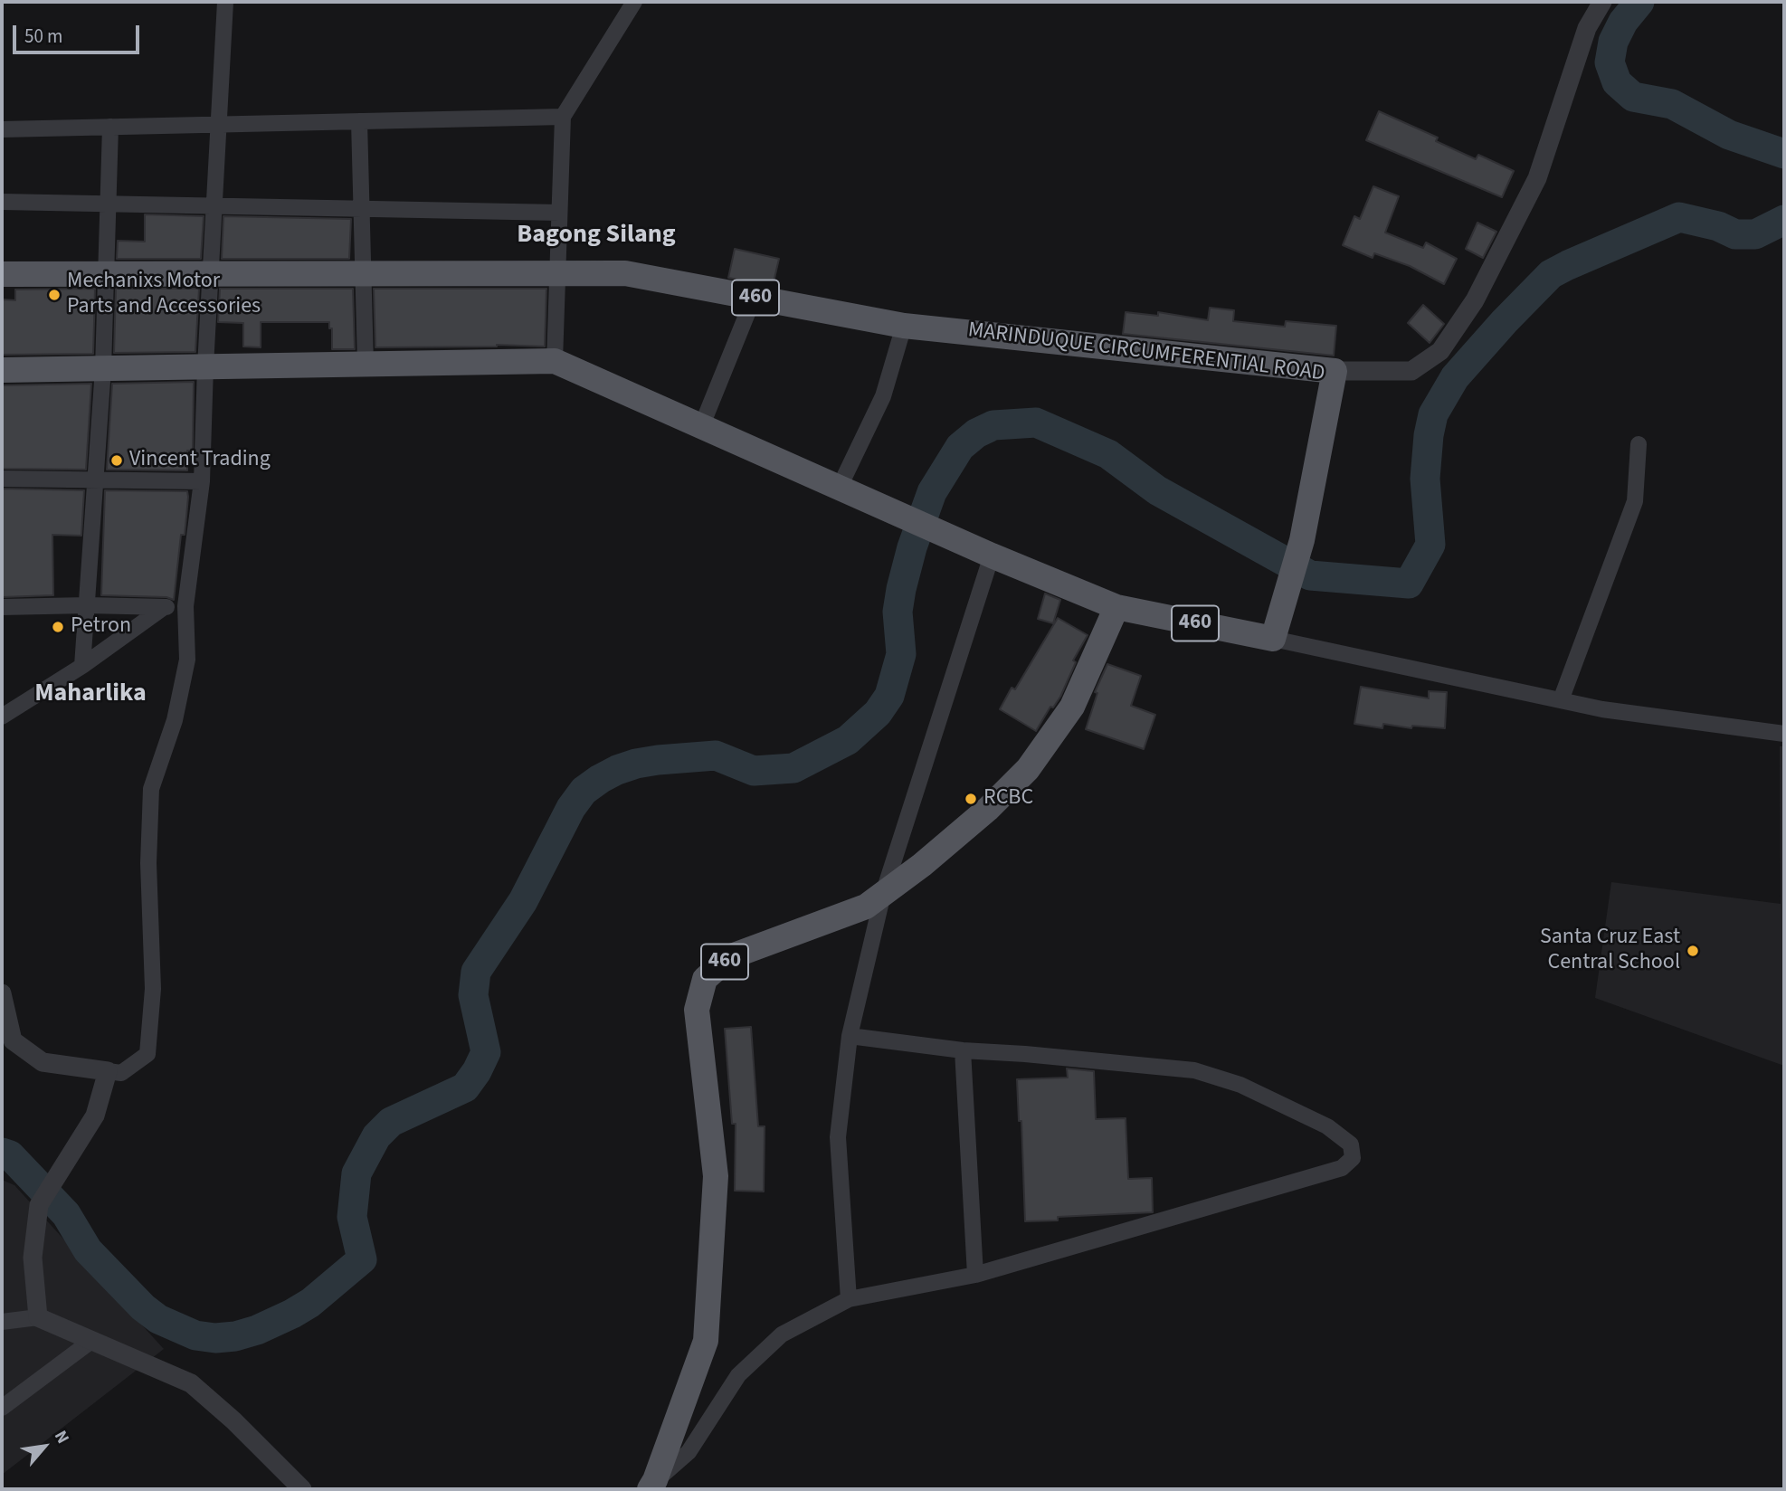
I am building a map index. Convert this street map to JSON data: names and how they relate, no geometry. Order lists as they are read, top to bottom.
{
  "streets": {
    "main road": ["460", "MARINDUQUE CIRCUMFERENTIAL ROAD"]
  },
  "crossings": [
    ["460", "MARINDUQUE CIRCUMFERENTIAL ROAD"]
  ],
  "districts": ["Bagong Silang", "Maharlika"],
  "places": [
    "Mechanixs Motor Parts and Accessories",
    "Vincent Trading",
    "Petron",
    "RCBC",
    "Santa Cruz East Central School"
  ],
  "scale_bar": "50 m",
  "north": "top right"
}
